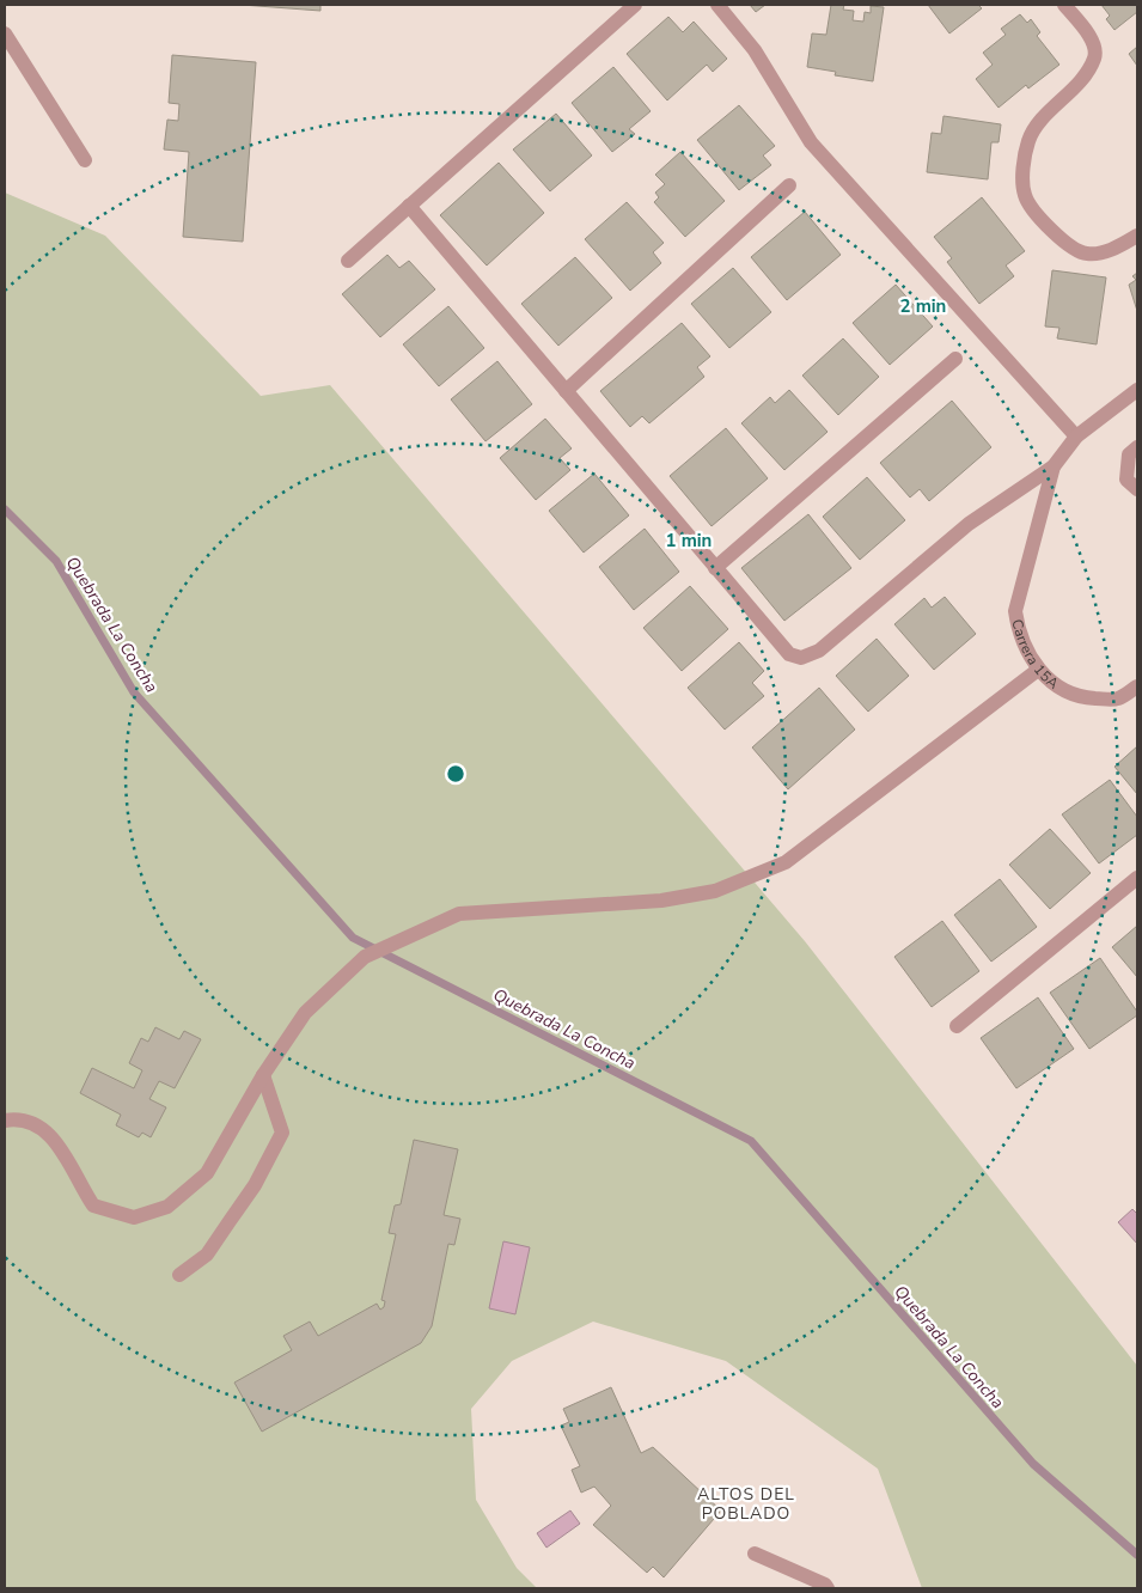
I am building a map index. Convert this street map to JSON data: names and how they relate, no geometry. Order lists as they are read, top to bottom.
{
  "streets": {
    "street": ["Carrera 15A"]
  },
  "districts": ["ALTOS DEL POBLADO"],
  "water": ["Quebrada La Concha"],
  "rings": ["2 min", "1 min"]
}
